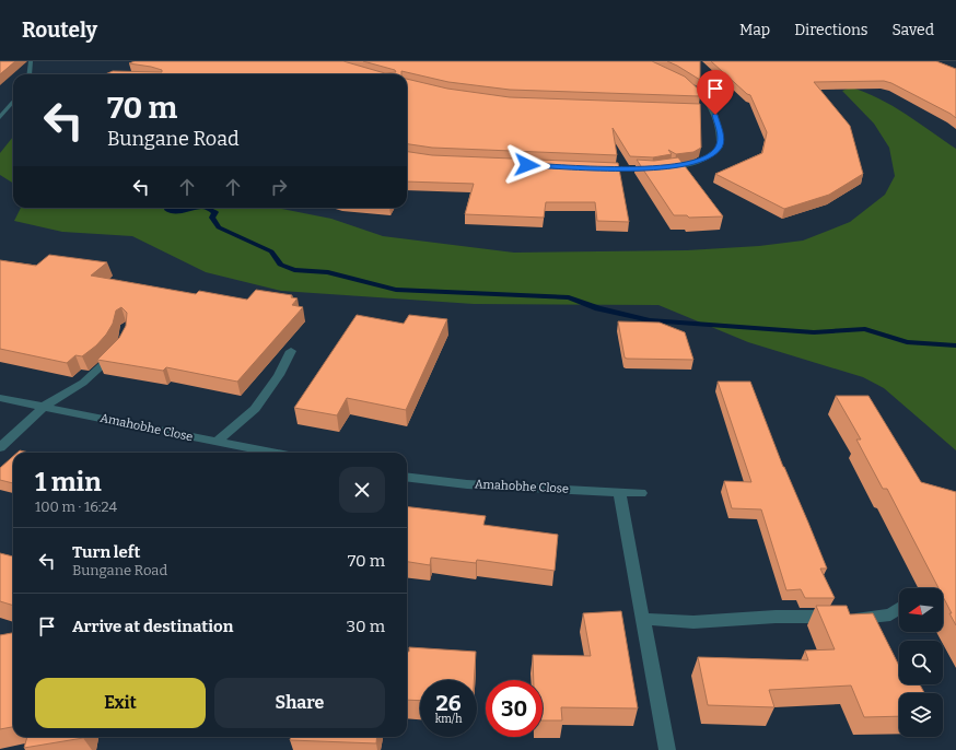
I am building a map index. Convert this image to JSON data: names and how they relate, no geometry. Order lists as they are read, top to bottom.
{
  "streets": {
    "street": ["Amahobhe Close"]
  },
  "north": "left",
  "page": {
    "header": "Routely",
    "nav": ["Map", "Directions", "Saved"],
    "turn": ["70 m", "Bungane Road"],
    "heading": ["1 min", "100 m · 16:24"],
    "list": [
      {
        "name": "Turn left",
        "note": "Bungane Road",
        "value": "70 m"
      },
      {
        "name": "Arrive at destination",
        "value": "30 m"
      }
    ],
    "buttons": ["Exit", "Share"],
    "speed": "26 km/h",
    "limit": "30"
  }
}
